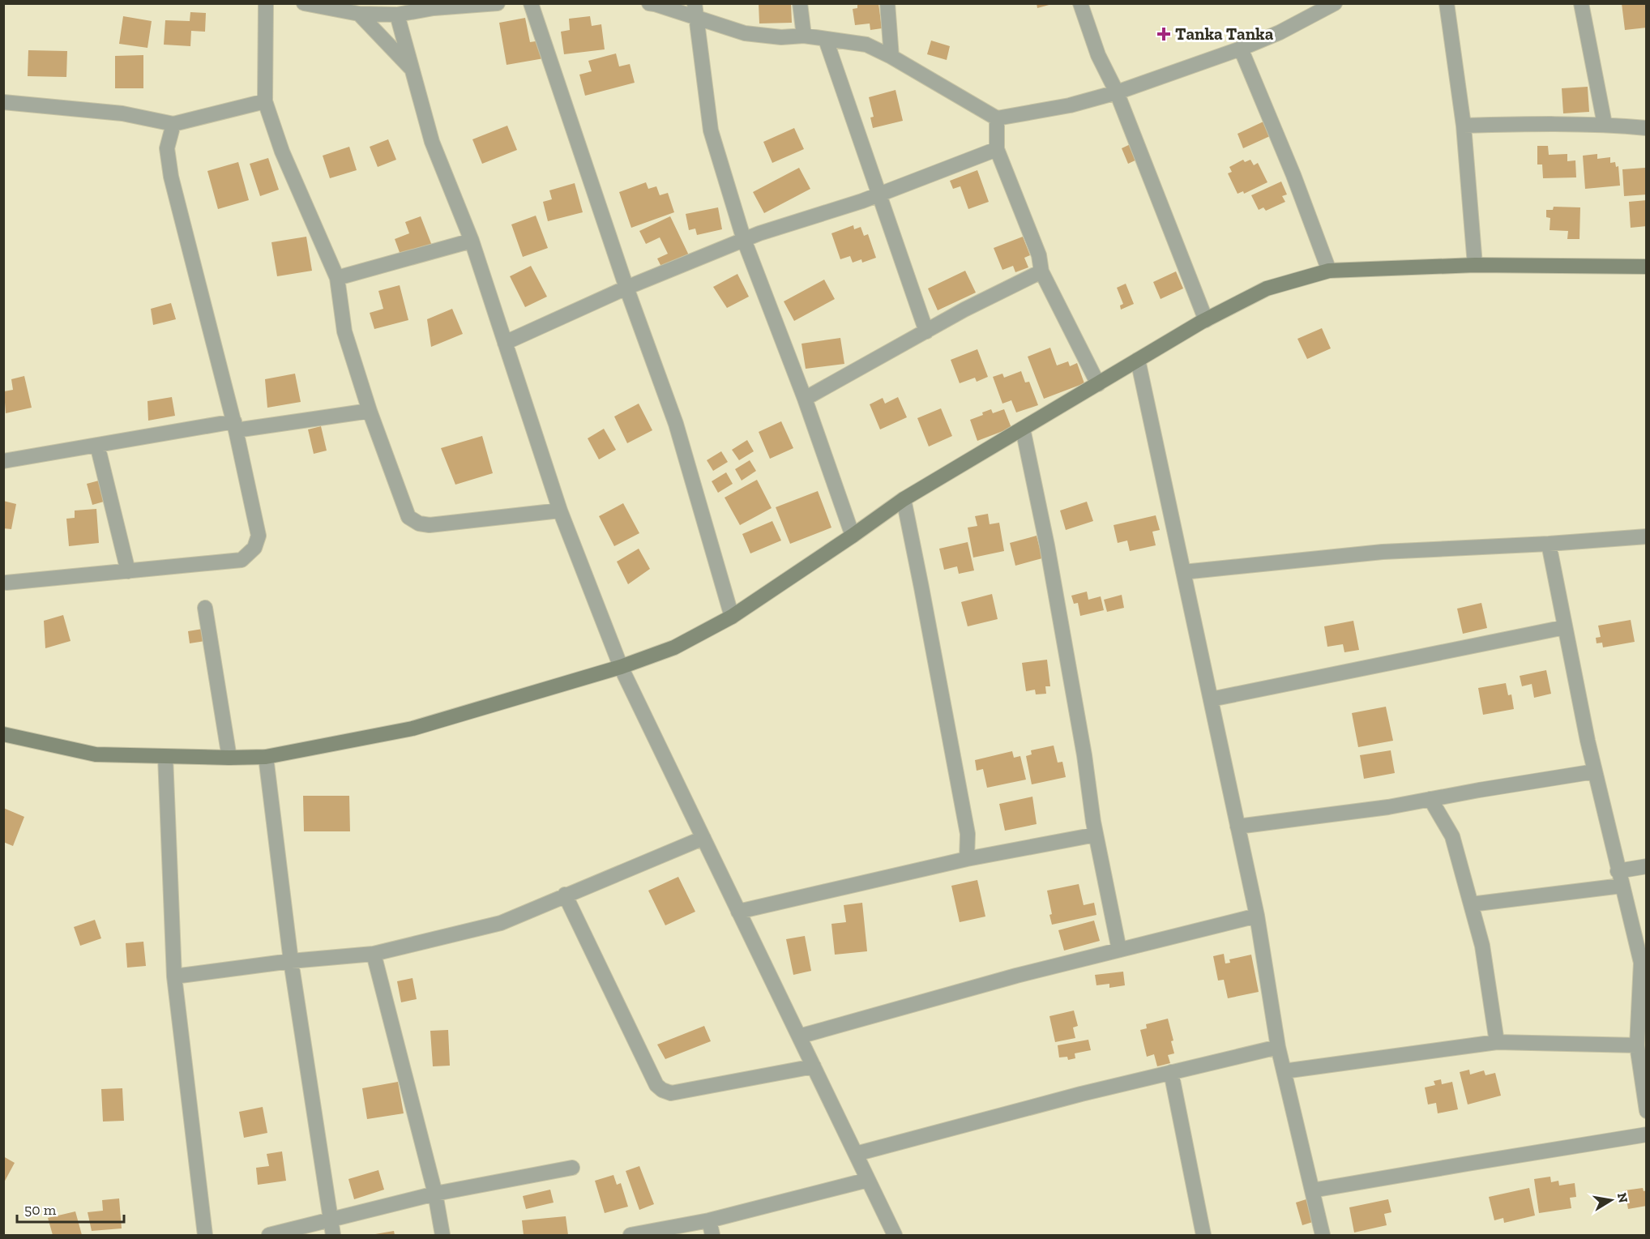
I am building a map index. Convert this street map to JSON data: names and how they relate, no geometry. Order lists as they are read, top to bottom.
{
  "places": {
    "health": ["Tanka Tanka"]
  },
  "scale_bar": "50 m",
  "north": "right"
}
